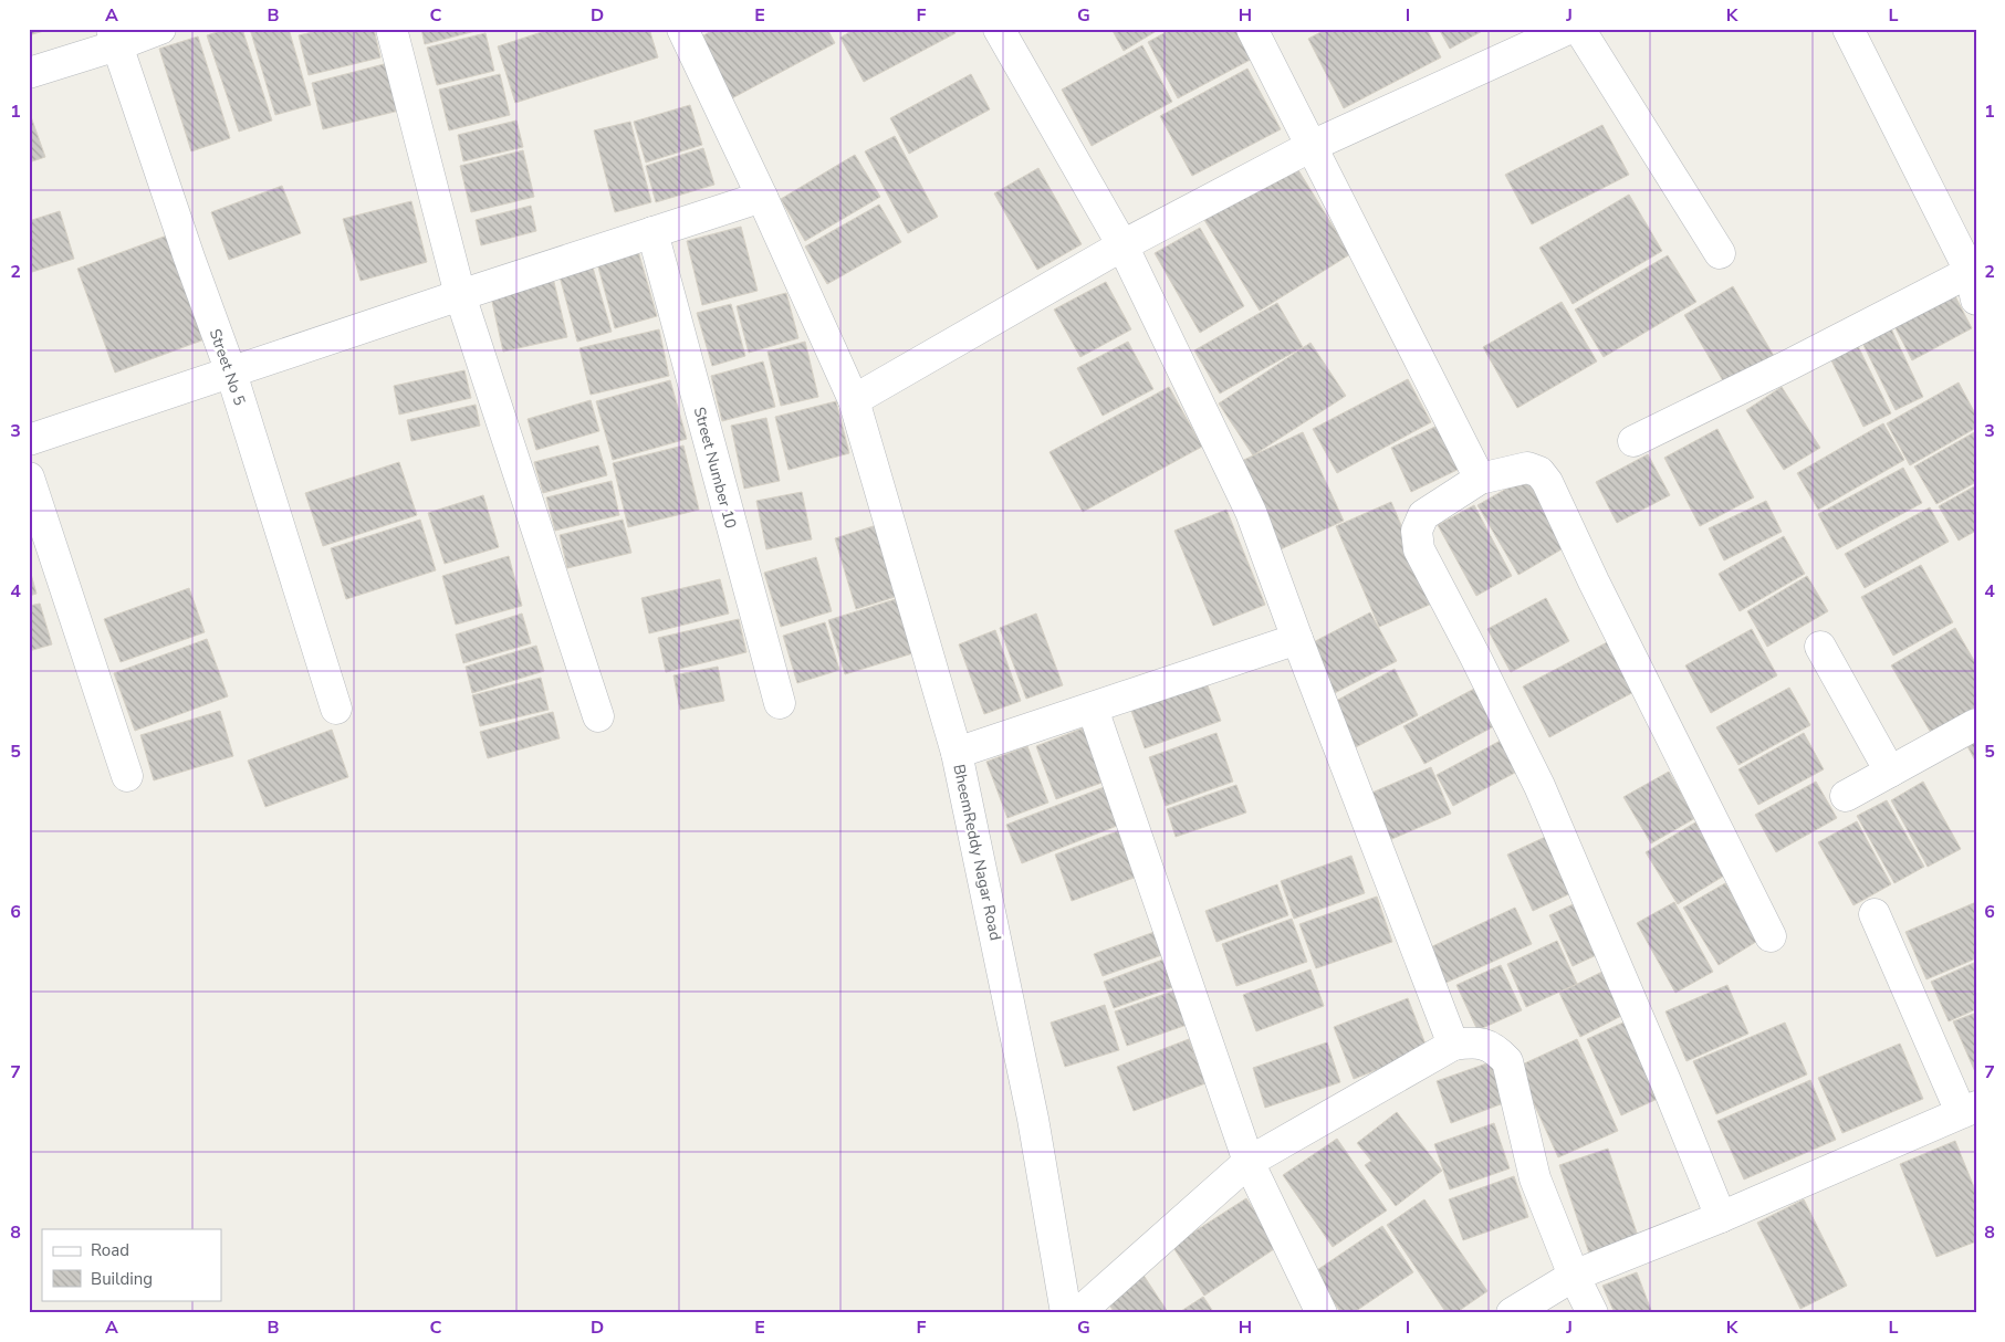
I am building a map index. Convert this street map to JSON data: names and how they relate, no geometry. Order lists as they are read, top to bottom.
{
  "streets": {
    "street": ["Street No 5", "Street Number 10", "BheemReddy Nagar Road"]
  },
  "legend": ["Road", "Building"],
  "grid": {
    "columns": [
      "A",
      "B",
      "C",
      "D",
      "E",
      "F",
      "G",
      "H",
      "I",
      "J",
      "K",
      "L"
    ],
    "rows": [
      "1",
      "2",
      "3",
      "4",
      "5",
      "6",
      "7",
      "8"
    ]
  }
}
